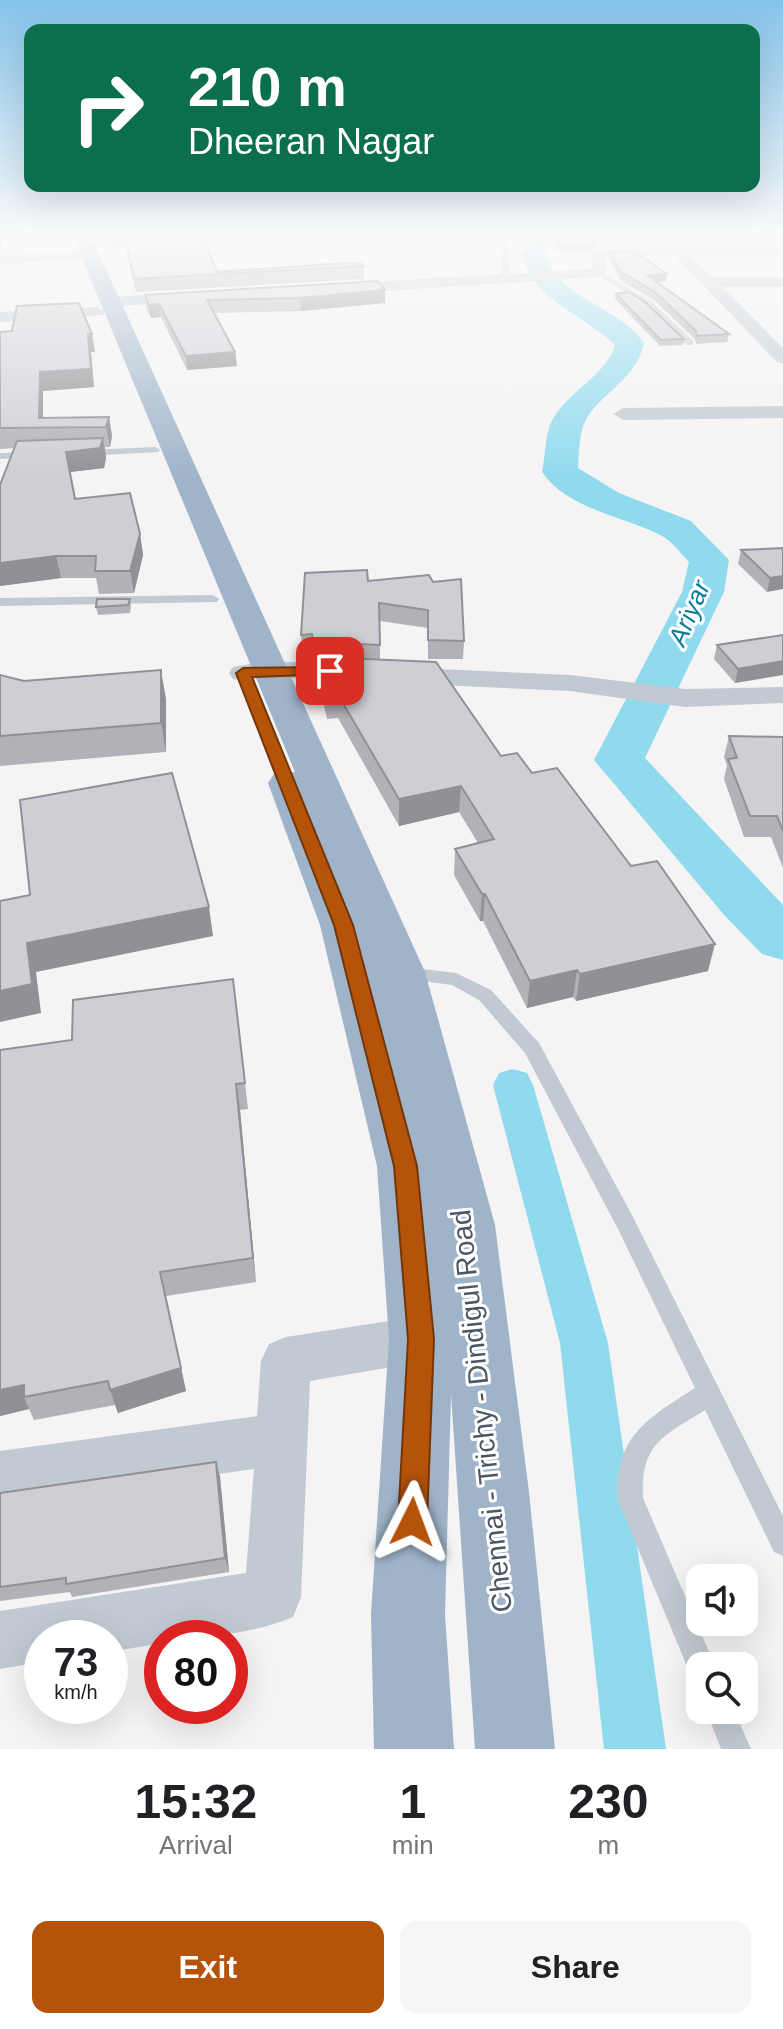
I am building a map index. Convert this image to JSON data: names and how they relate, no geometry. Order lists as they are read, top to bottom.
{
  "streets": {
    "highway": ["Chennai - Trichy - Dindigul Road"]
  },
  "water": ["Ariyar"],
  "page": {
    "turn": ["210 m", "Dheeran Nagar"],
    "speed": "73 km/h",
    "limit": "80",
    "eta": [
      "15:32",
      "Arrival",
      "1",
      "min",
      "230",
      "m"
    ],
    "buttons": ["Exit", "Share"]
  }
}
